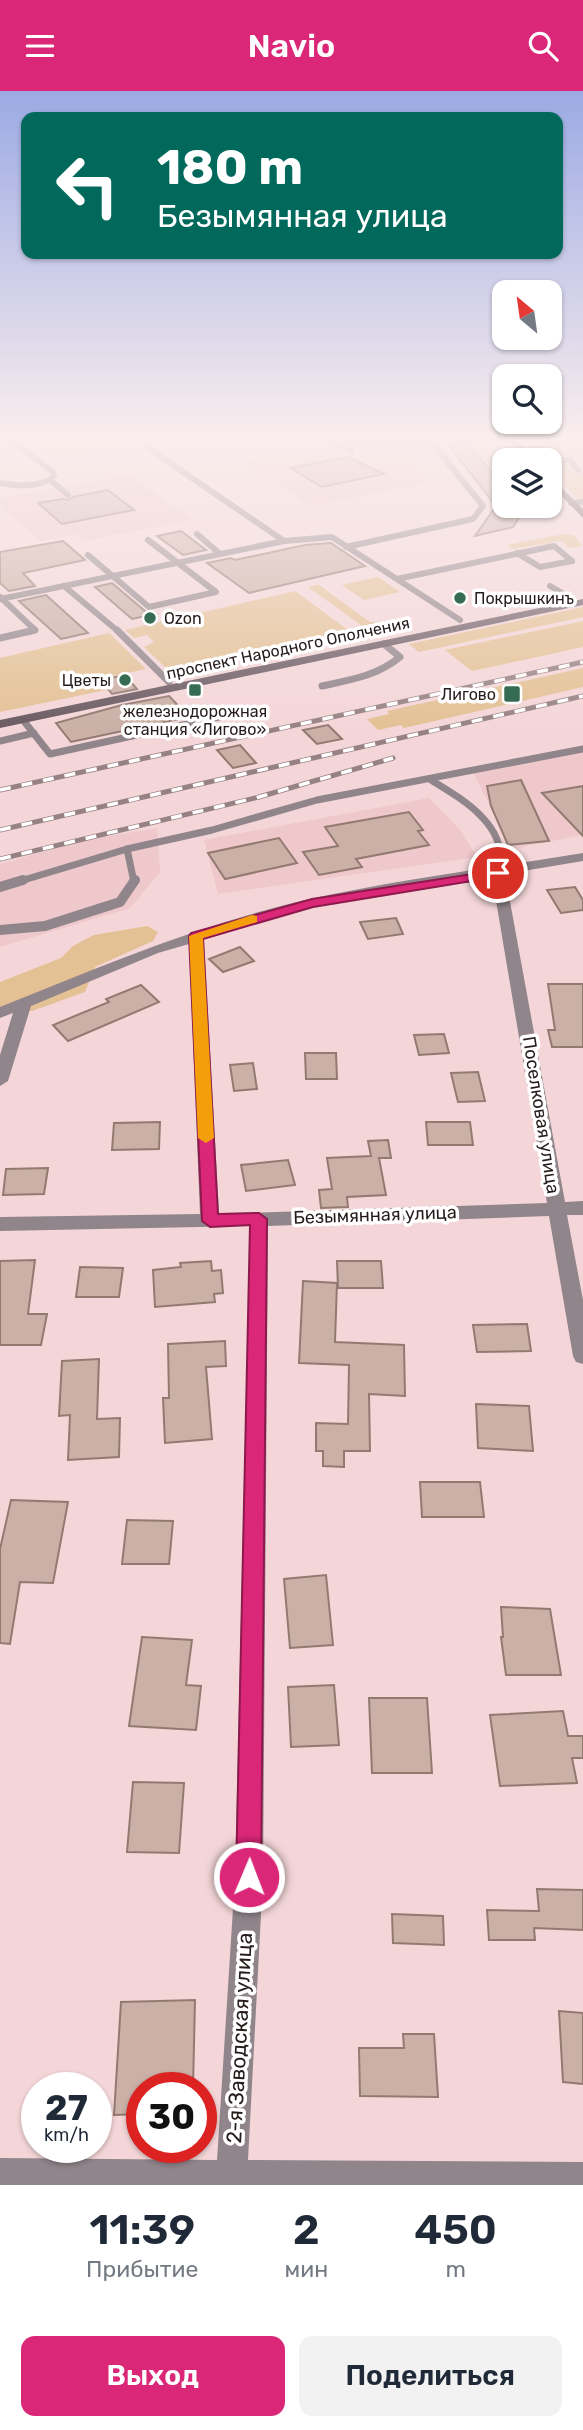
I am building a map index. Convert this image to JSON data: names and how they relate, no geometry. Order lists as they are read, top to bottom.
{
  "streets": {
    "main road": ["проспект Народного Ополчения"],
    "street": ["Поселковая улица", "Безымянная улица", "2-я Заводская улица"]
  },
  "crossings": [
    ["Поселковая улица", "Безымянная улица"],
    ["Безымянная улица", "2-я Заводская улица"]
  ],
  "places": {
    "other": ["Покрышкинъ", "Ozon", "Цветы"],
    "transit": ["железнодорожная станция «Лигово»", "Лигово"]
  },
  "north": "top left",
  "page": {
    "header": "Navio",
    "turn": ["180 m", "Безымянная улица"],
    "speed": "27 km/h",
    "limit": "30",
    "eta": [
      "11:39",
      "Прибытие",
      "2",
      "мин",
      "450",
      "m"
    ],
    "buttons": ["Выход", "Поделиться"]
  }
}
